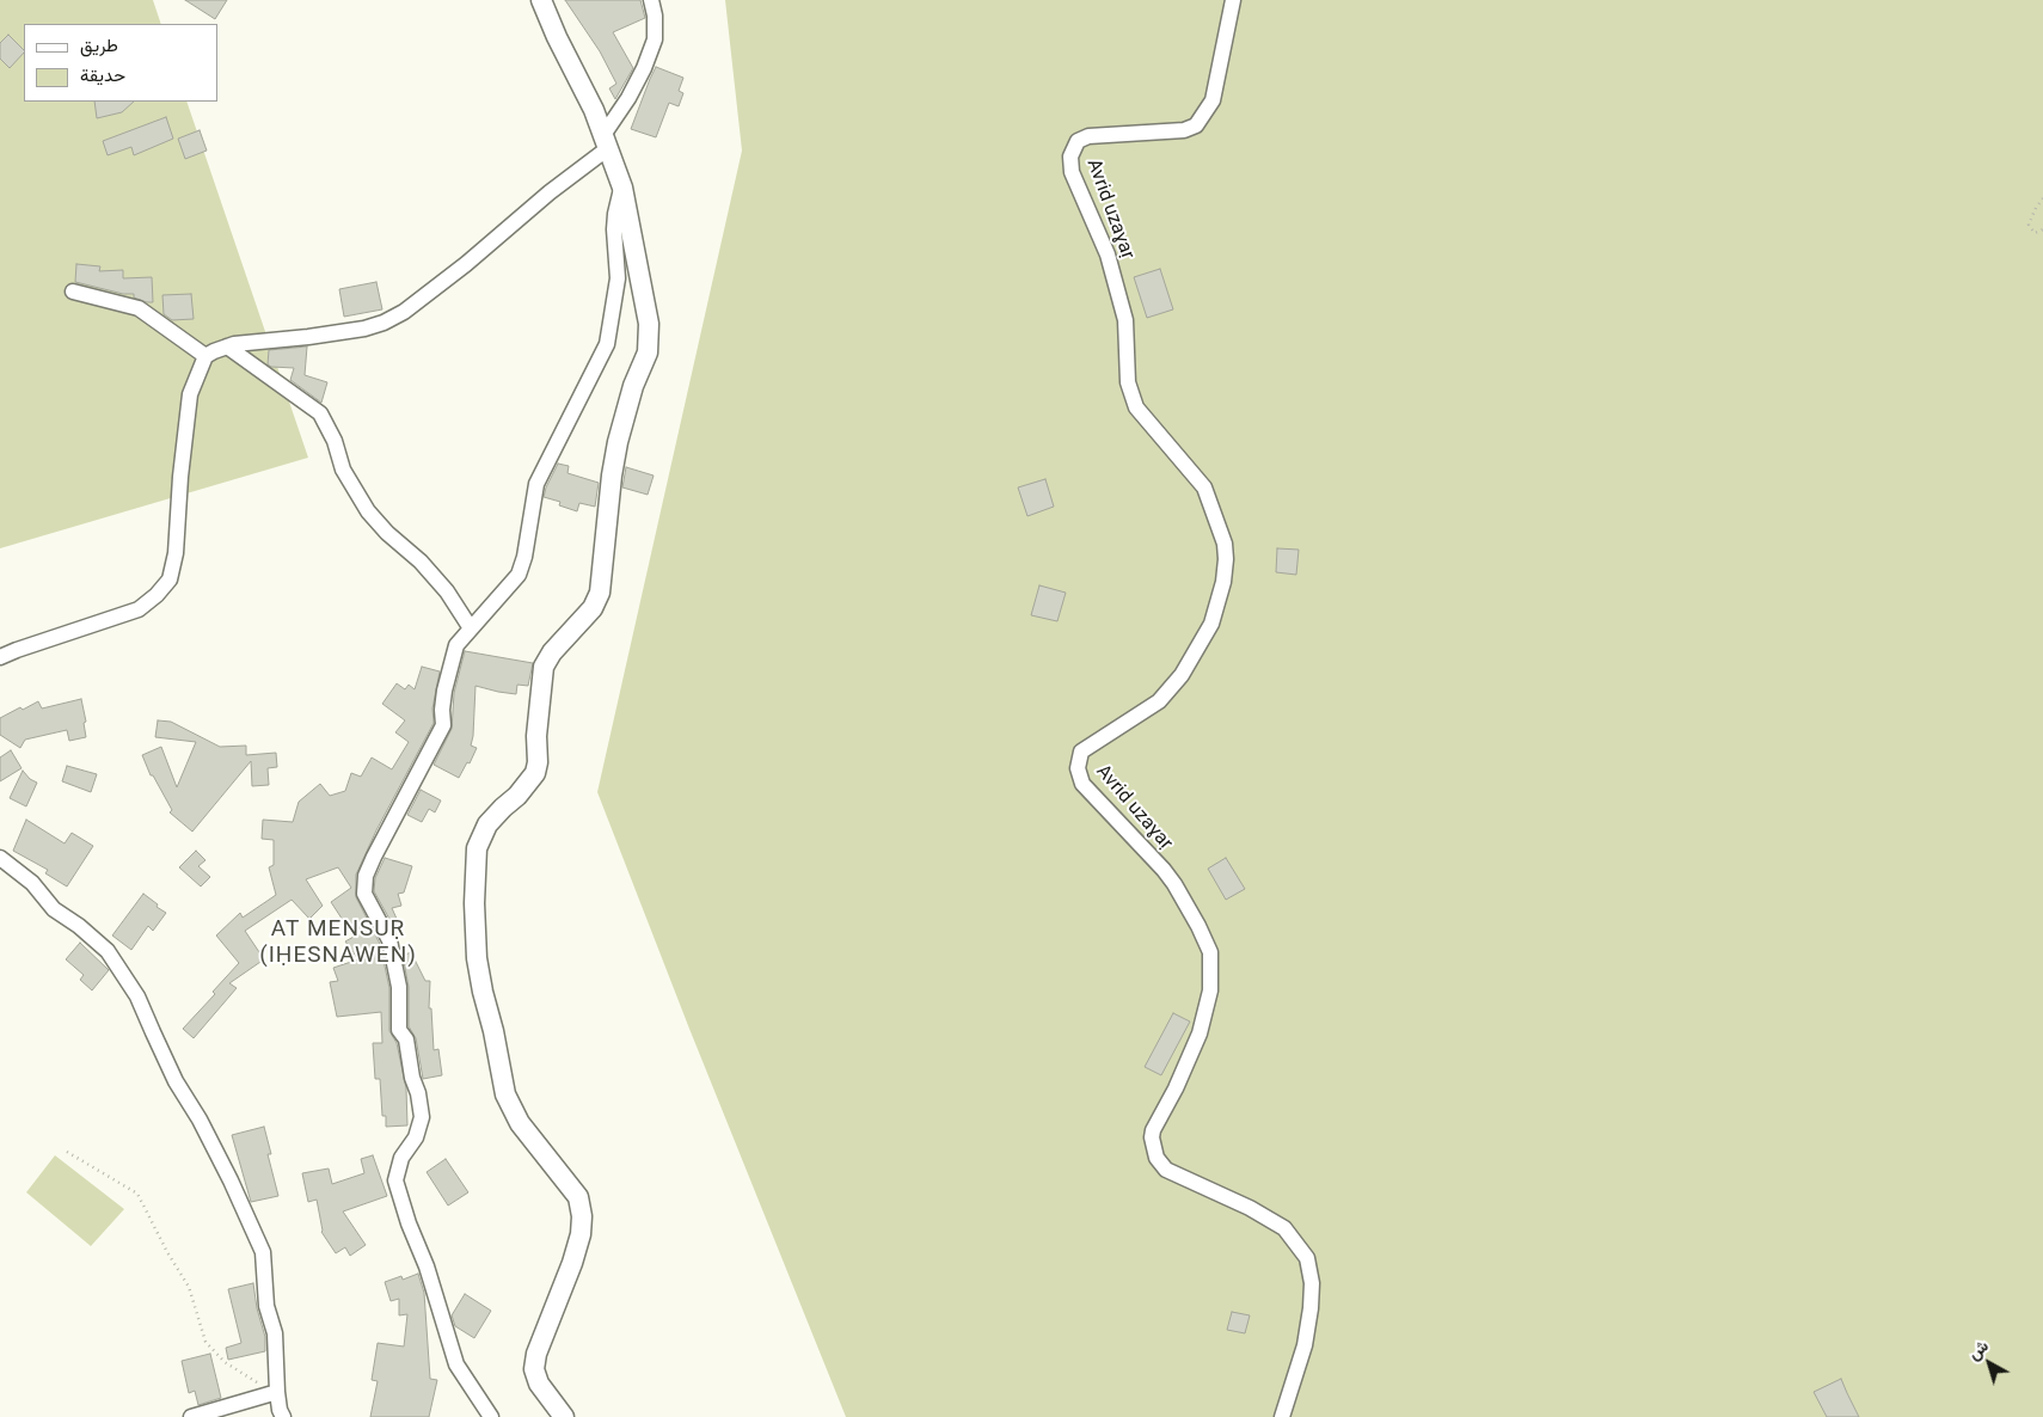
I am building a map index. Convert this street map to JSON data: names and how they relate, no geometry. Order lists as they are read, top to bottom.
{
  "streets": {
    "street": ["Avrid uzaɣaṛ"]
  },
  "districts": ["AT MENSUṚ (IḤESNAWEN)"],
  "legend": ["طريق", "حديقة"],
  "north": "top left"
}
